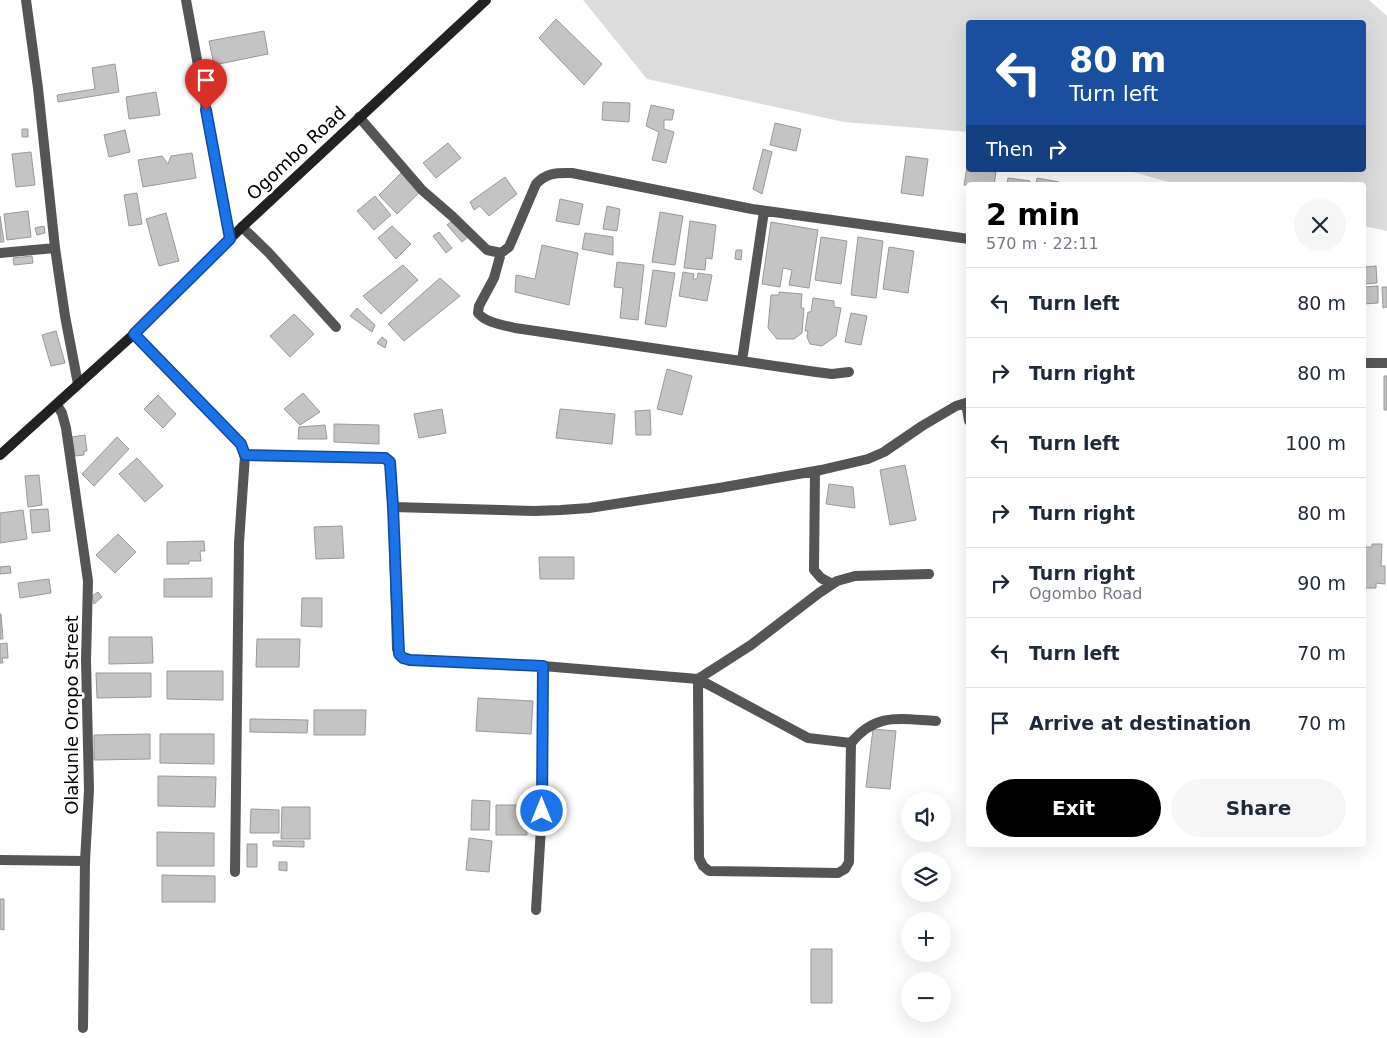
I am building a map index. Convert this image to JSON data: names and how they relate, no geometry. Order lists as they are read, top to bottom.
{
  "streets": {
    "main road": ["Ogombo Road"],
    "street": ["Olakunle Oropo Street"]
  },
  "crossings": [
    ["Ogombo Road", "Olakunle Oropo Street"]
  ],
  "page": {
    "turn": ["80 m", "Turn left"],
    "then": "Then",
    "heading": ["2 min", "570 m · 22:11"],
    "list": [
      {
        "name": "Turn left",
        "value": "80 m"
      },
      {
        "name": "Turn right",
        "value": "80 m"
      },
      {
        "name": "Turn left",
        "value": "100 m"
      },
      {
        "name": "Turn right",
        "value": "80 m"
      },
      {
        "name": "Turn right",
        "note": "Ogombo Road",
        "value": "90 m"
      },
      {
        "name": "Turn left",
        "value": "70 m"
      },
      {
        "name": "Arrive at destination",
        "value": "70 m"
      }
    ],
    "buttons": ["Exit", "Share"],
    "map_buttons": ["+", "−"]
  }
}
